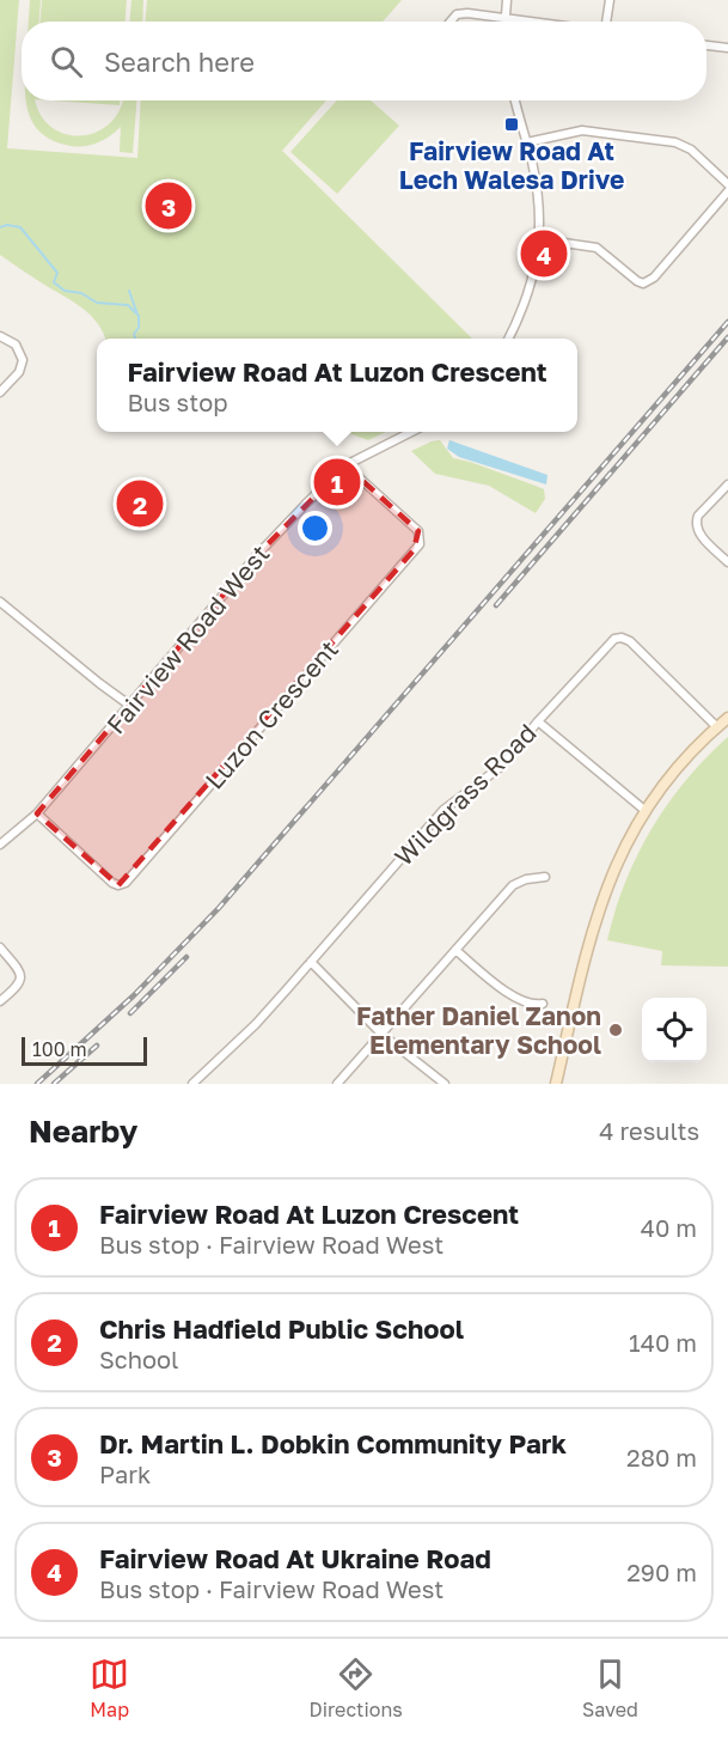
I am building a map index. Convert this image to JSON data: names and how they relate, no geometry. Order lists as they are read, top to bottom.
{
  "streets": {
    "street": ["Fairview Road West", "Luzon Crescent", "Wildgrass Road"]
  },
  "crossings": [
    ["Fairview Road West", "Luzon Crescent"]
  ],
  "places": {
    "transit": ["Fairview Road At Lech Walesa Drive"],
    "other": ["Father Daniel Zanon Elementary School"]
  },
  "scale_bar": "100 m",
  "page": {
    "search": "Search here",
    "pins": [
      "3",
      "4",
      "1",
      "2"
    ],
    "popup": ["Fairview Road At Luzon Crescent", "Bus stop"],
    "scale": "100 m",
    "heading": ["Nearby", "4 results"],
    "list": [
      {
        "mark": "1",
        "name": "Fairview Road At Luzon Crescent",
        "note": "Bus stop · Fairview Road West",
        "value": "40 m"
      },
      {
        "mark": "2",
        "name": "Chris Hadfield Public School",
        "note": "School",
        "value": "140 m"
      },
      {
        "mark": "3",
        "name": "Dr. Martin L. Dobkin Community Park",
        "note": "Park",
        "value": "280 m"
      },
      {
        "mark": "4",
        "name": "Fairview Road At Ukraine Road",
        "note": "Bus stop · Fairview Road West",
        "value": "290 m"
      }
    ],
    "nav": ["Map", "Directions", "Saved"]
  }
}
